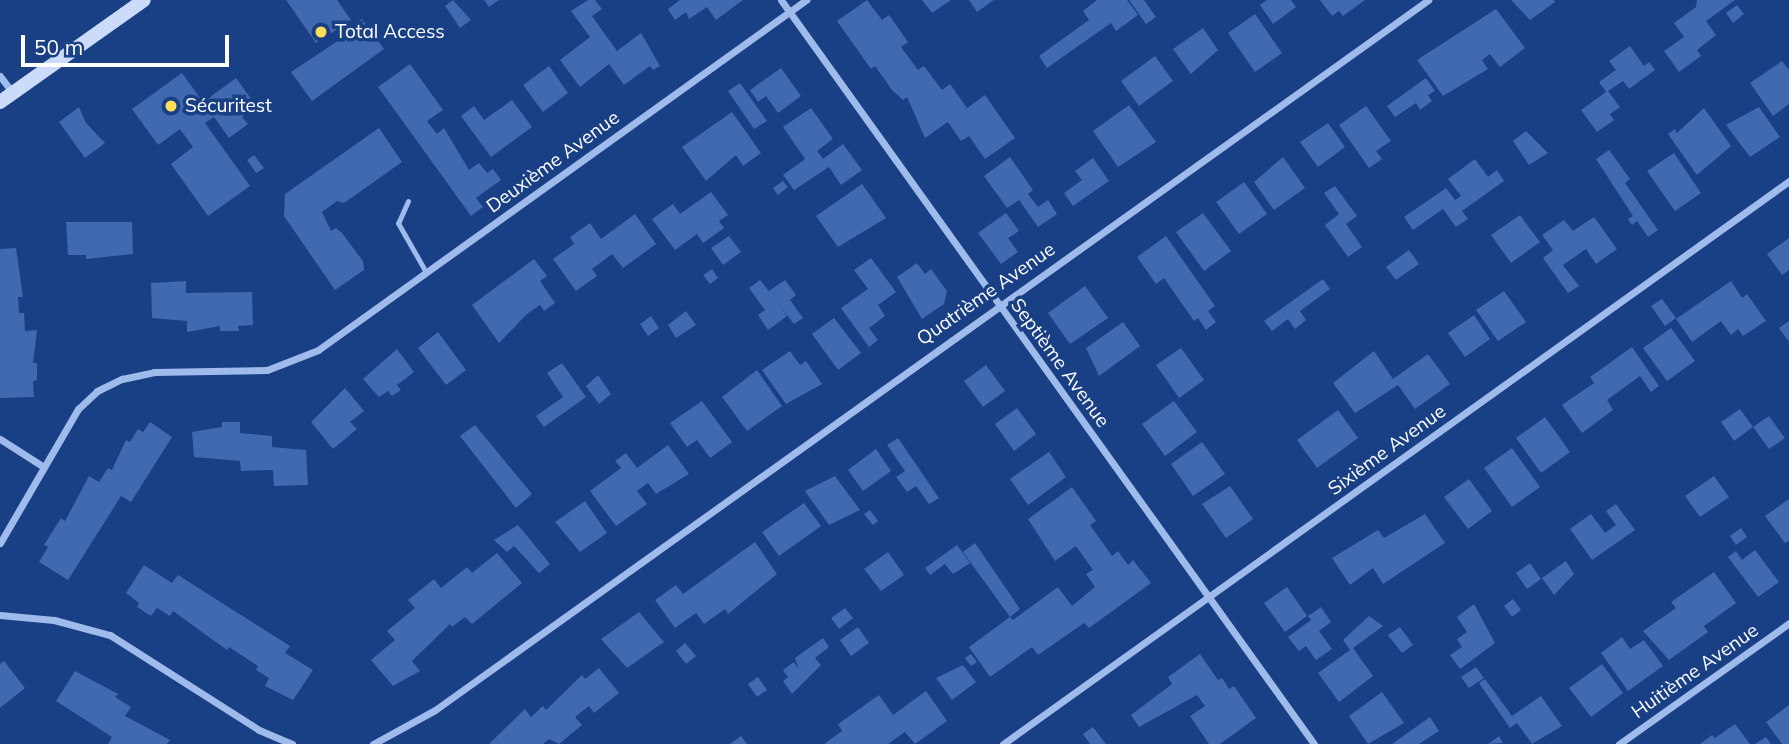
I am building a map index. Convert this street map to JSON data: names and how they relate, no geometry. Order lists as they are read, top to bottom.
{
  "streets": {
    "street": [
      "Deuxième Avenue",
      "Quatrième Avenue",
      "Septième Avenue",
      "Sixième Avenue",
      "Huitième Avenue"
    ]
  },
  "crossings": [
    ["Deuxième Avenue", "Septième Avenue"],
    ["Quatrième Avenue", "Septième Avenue"],
    ["Septième Avenue", "Sixième Avenue"]
  ],
  "places": ["Total Access", "Sécuritest"],
  "scale_bar": "50 m"
}
